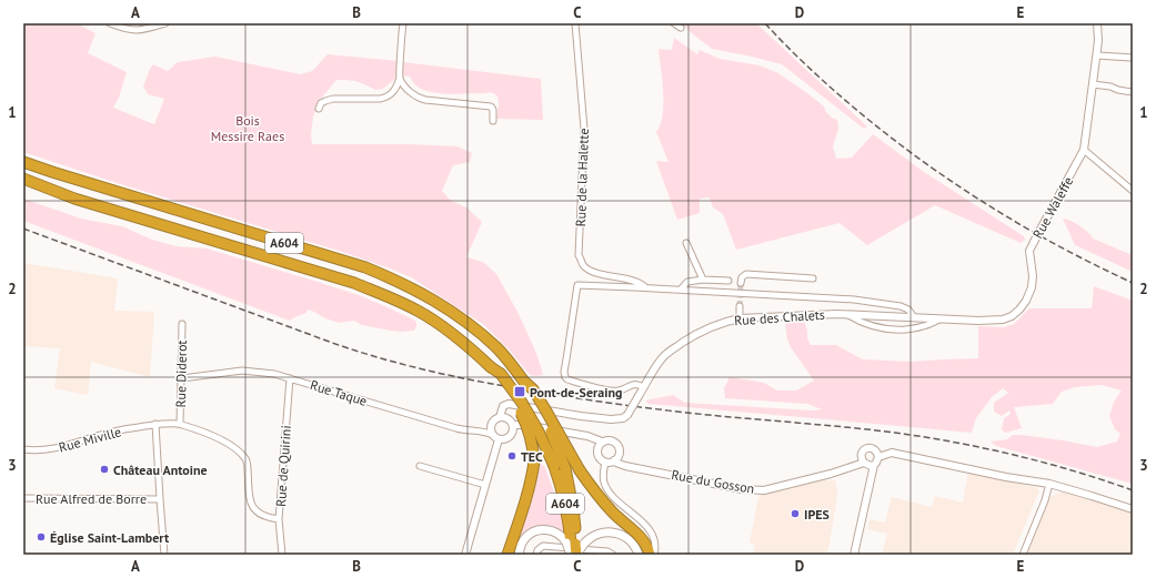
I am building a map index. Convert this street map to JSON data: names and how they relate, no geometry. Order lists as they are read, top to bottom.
{
  "streets": {
    "highway": ["A604"],
    "street": [
      "Rue de la Halette",
      "Rue Waleffe",
      "Rue des Chalets",
      "Rue Diderot",
      "Rue Taque",
      "Rue Miville",
      "Rue de Quirini",
      "Rue du Gosson",
      "Rue Alfred de Borre"
    ]
  },
  "crossings": [
    ["Rue Waleffe", "Rue des Chalets"],
    ["Rue des Chalets", "Rue Taque"],
    ["Rue Diderot", "Rue Taque"],
    ["Rue Diderot", "Rue Miville"],
    ["Rue Taque", "Rue de Quirini"],
    ["Rue Miville", "Rue de Quirini"]
  ],
  "parks": ["Bois Messire Raes"],
  "places": {
    "transit": ["Pont-de-Seraing"],
    "other": [
      "TEC",
      "Château Antoine",
      "IPES",
      "Église Saint-Lambert"
    ]
  },
  "grid": {
    "columns": [
      "A",
      "B",
      "C",
      "D",
      "E"
    ],
    "rows": ["1", "2", "3"]
  }
}
